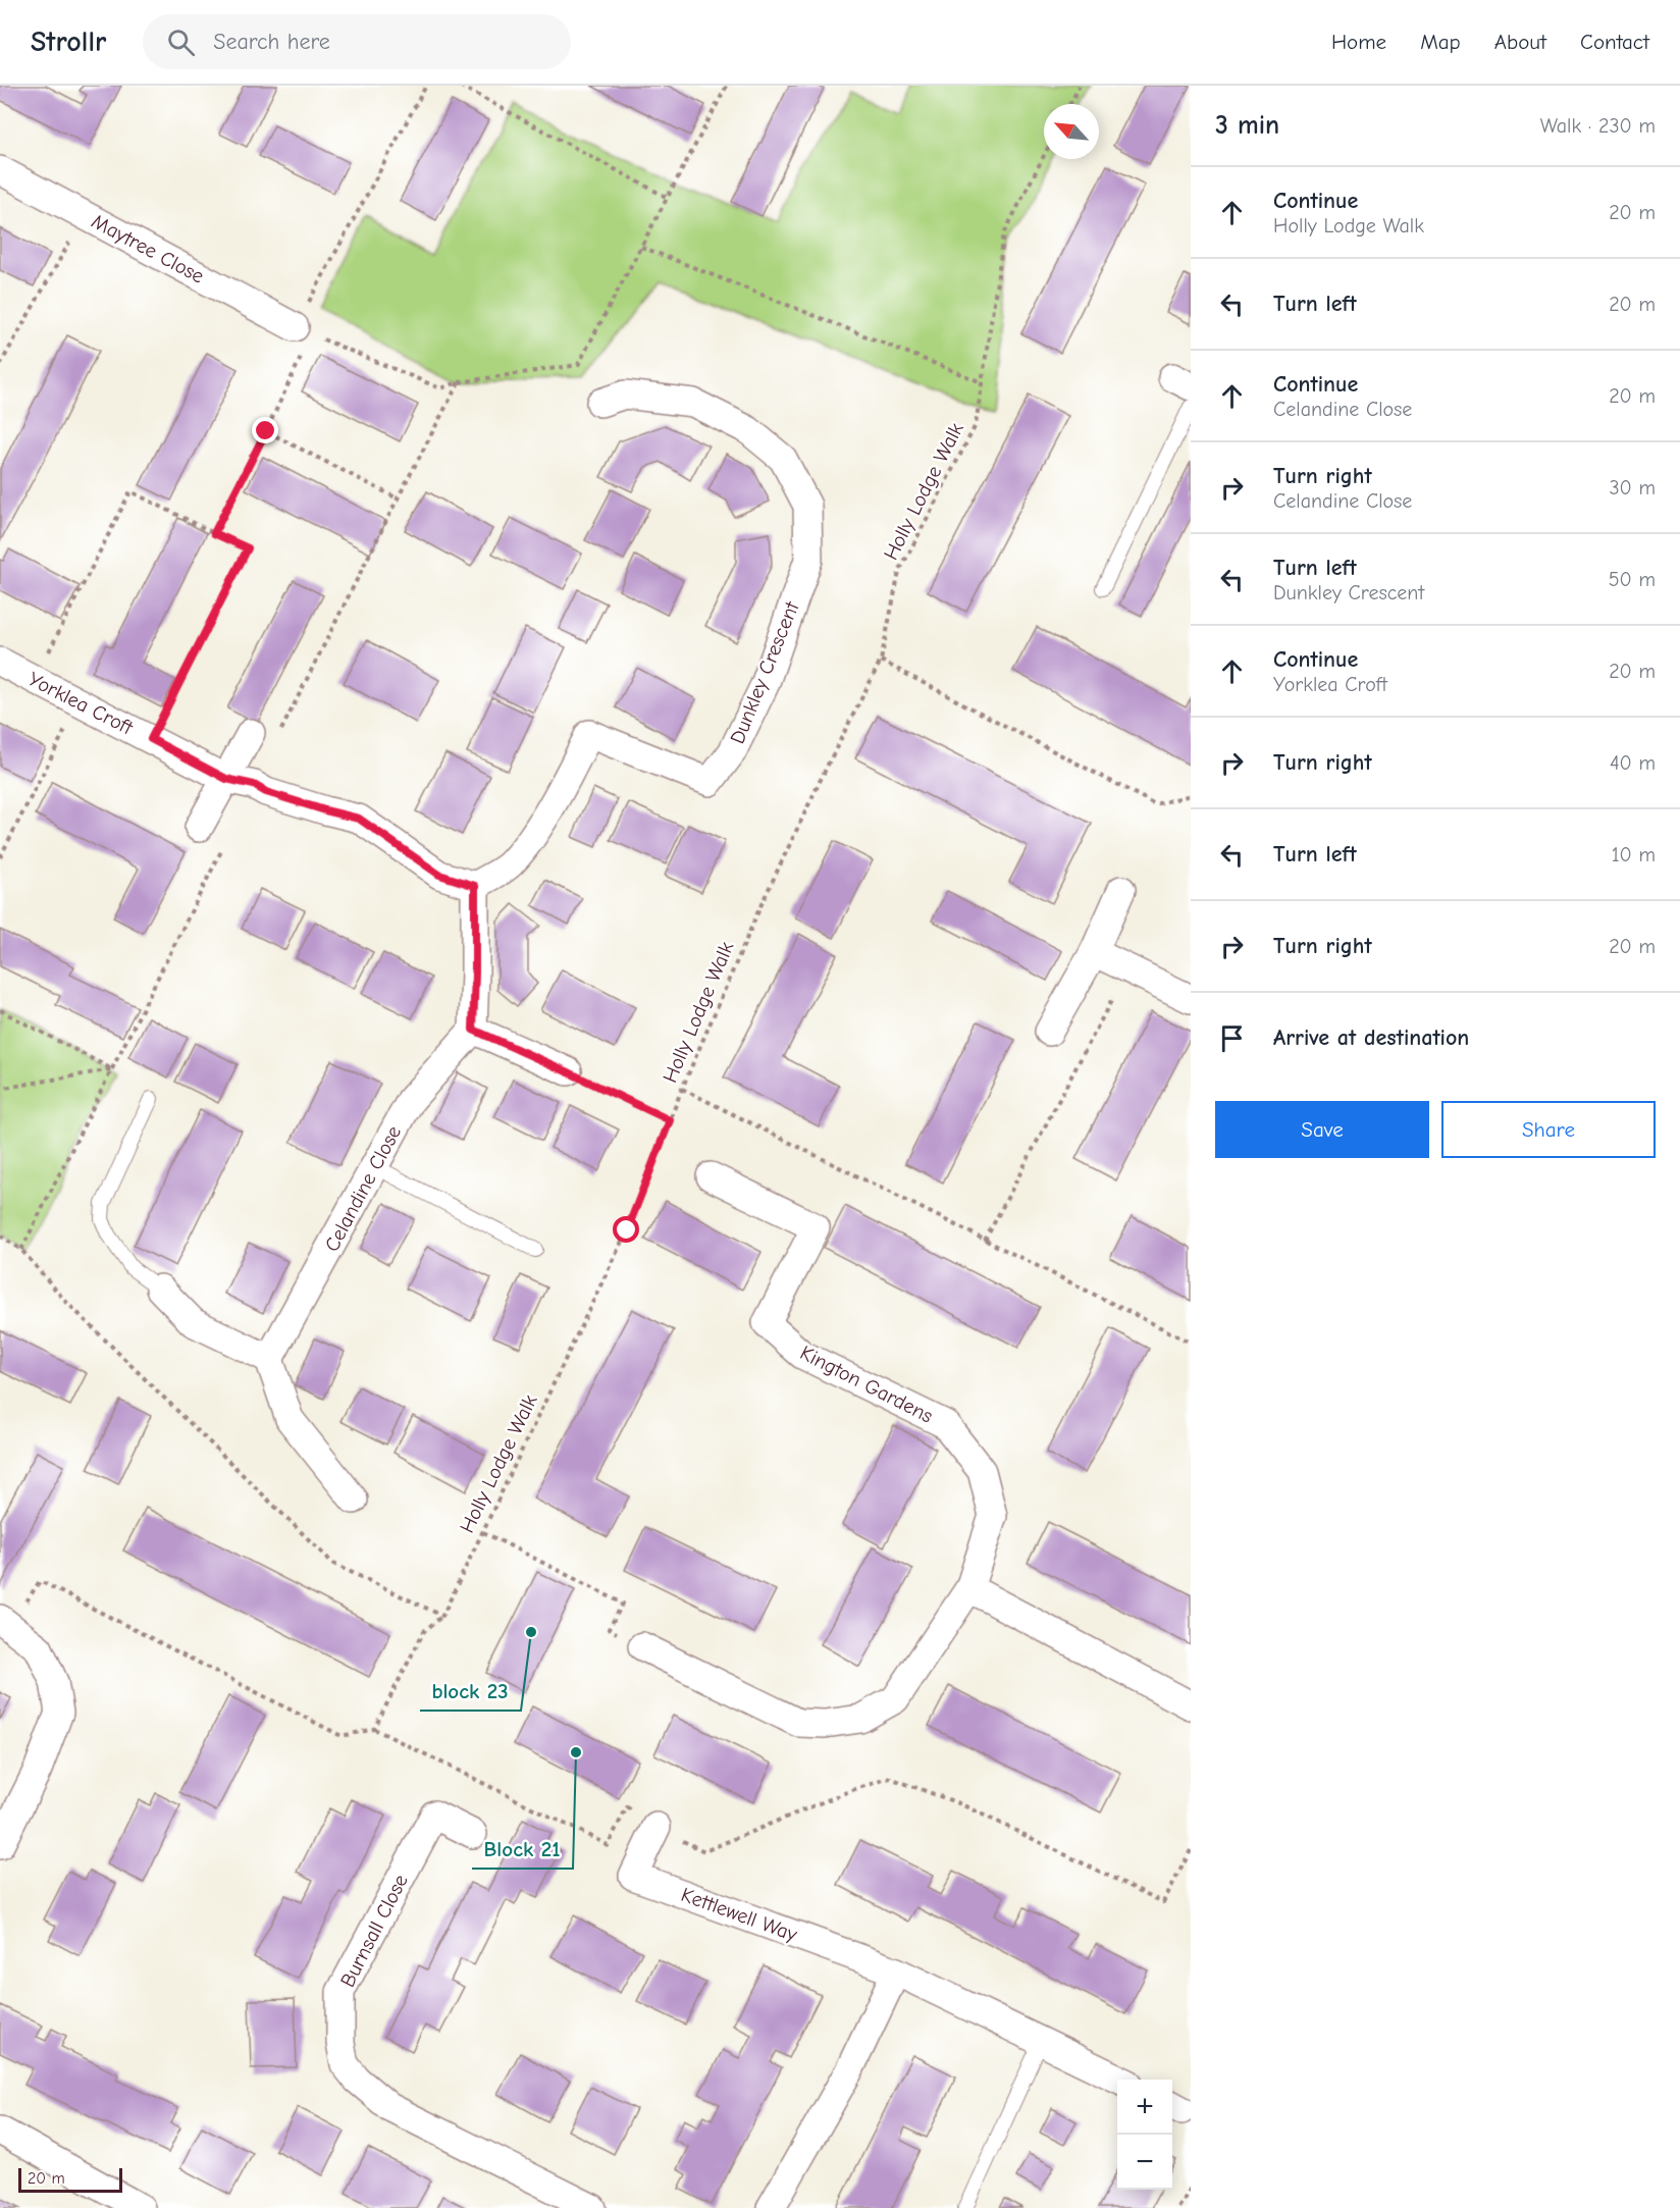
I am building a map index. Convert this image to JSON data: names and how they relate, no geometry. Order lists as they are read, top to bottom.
{
  "streets": {
    "street": [
      "Maytree Close",
      "Dunkley Crescent",
      "Yorklea Croft",
      "Celandine Close",
      "Kington Gardens",
      "Kettlewell Way",
      "Burnsall Close"
    ],
    "path": ["Holly Lodge Walk"]
  },
  "places": ["block 23", "Block 21"],
  "scale_bar": "20 m",
  "north": "top left",
  "page": {
    "header": "Strollr",
    "search": "Search here",
    "nav": [
      "Home",
      "Map",
      "About",
      "Contact"
    ],
    "heading": ["3 min", "Walk · 230 m"],
    "list": [
      ["Continue", "Holly Lodge Walk", "20 m"],
      ["Turn left", "20 m"],
      ["Continue", "Celandine Close", "20 m"],
      ["Turn right", "Celandine Close", "30 m"],
      ["Turn left", "Dunkley Crescent", "50 m"],
      ["Continue", "Yorklea Croft", "20 m"],
      ["Turn right", "40 m"],
      ["Turn left", "10 m"],
      ["Turn right", "20 m"],
      "Arrive at destination"
    ],
    "buttons": ["Save", "Share"],
    "map_buttons": ["+", "−"],
    "scale": "20 m"
  }
}
